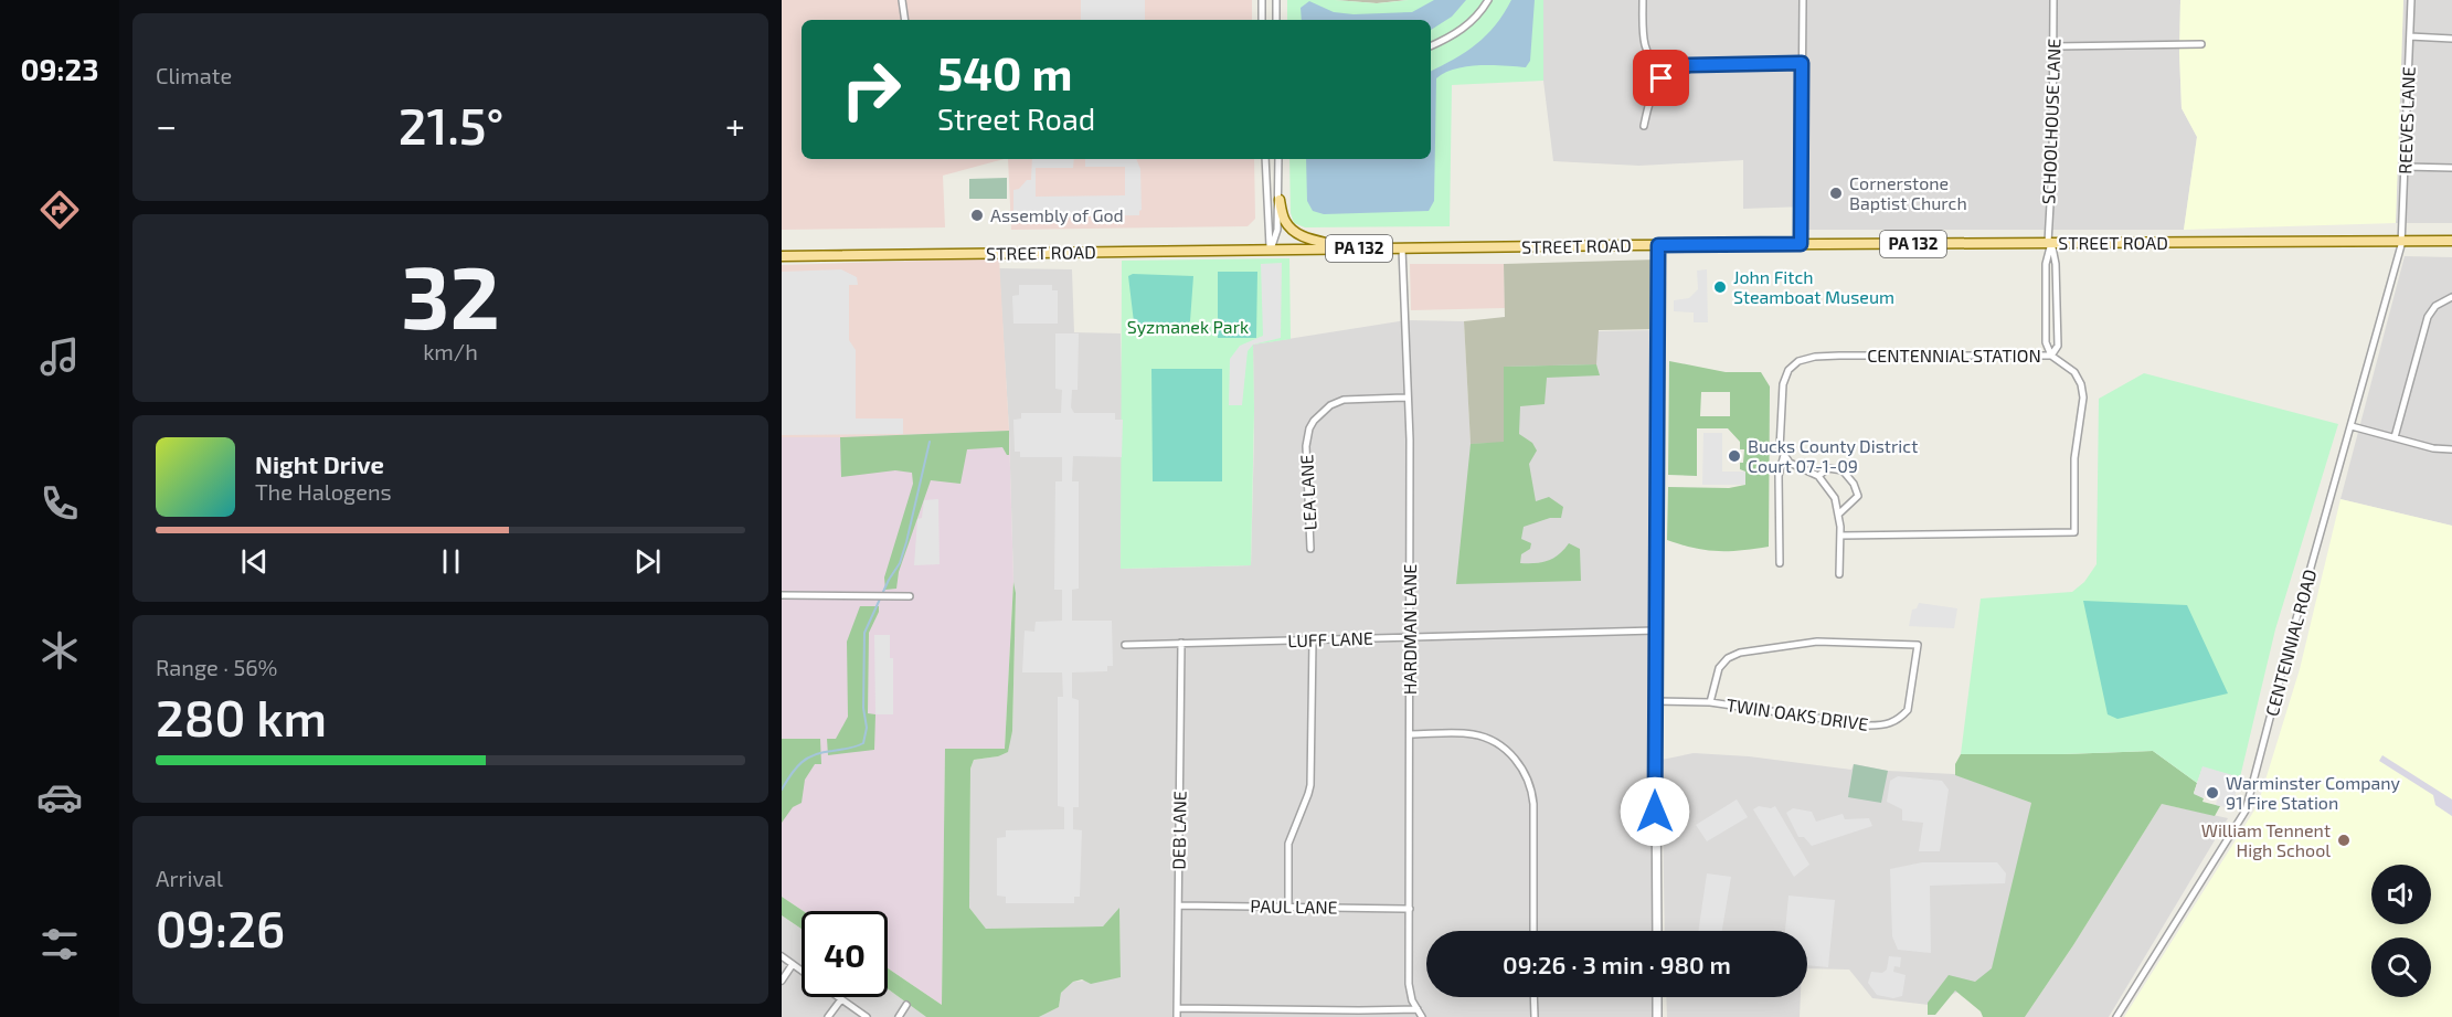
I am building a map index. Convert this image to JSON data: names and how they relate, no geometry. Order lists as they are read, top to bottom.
{
  "streets": {
    "main road": ["STREET ROAD", "PA 132"],
    "street": [
      "REEVES LANE",
      "SCHOOLHOUSE LANE",
      "CENTENNIAL STATION",
      "LEA LANE",
      "HARDMAN LANE",
      "LUFF LANE",
      "CENTENNIAL ROAD",
      "TWIN OAKS DRIVE",
      "DEB LANE",
      "PAUL LANE"
    ]
  },
  "crossings": [
    ["REEVES LANE", "STREET ROAD"],
    ["REEVES LANE", "CENTENNIAL ROAD"],
    ["SCHOOLHOUSE LANE", "STREET ROAD"],
    ["STREET ROAD", "HARDMAN LANE"],
    ["STREET ROAD", "CENTENNIAL ROAD"],
    ["LEA LANE", "HARDMAN LANE"],
    ["HARDMAN LANE", "LUFF LANE"],
    ["HARDMAN LANE", "PAUL LANE"],
    ["LUFF LANE", "DEB LANE"],
    ["DEB LANE", "PAUL LANE"]
  ],
  "parks": ["Syzmanek Park"],
  "places": [
    "Cornerstone Baptist Church",
    "Assembly of God",
    "John Fitch Steamboat Museum",
    "Bucks County District Court 07-1-09",
    "Warminster Company 91 Fire Station",
    "William Tennent High School"
  ],
  "page": {
    "tabs": "09:23",
    "tile": [
      "Climate",
      ["32", "km/h"],
      ["Range · 56%", "280 km"],
      ["Arrival", "09:26"]
    ],
    "turn": ["540 m", "Street Road"],
    "heat": ["−", "21.5°", "+"],
    "song": ["Night Drive", "The Halogens"],
    "limit": "40",
    "trip": "09:26 · 3 min · 980 m"
  }
}
